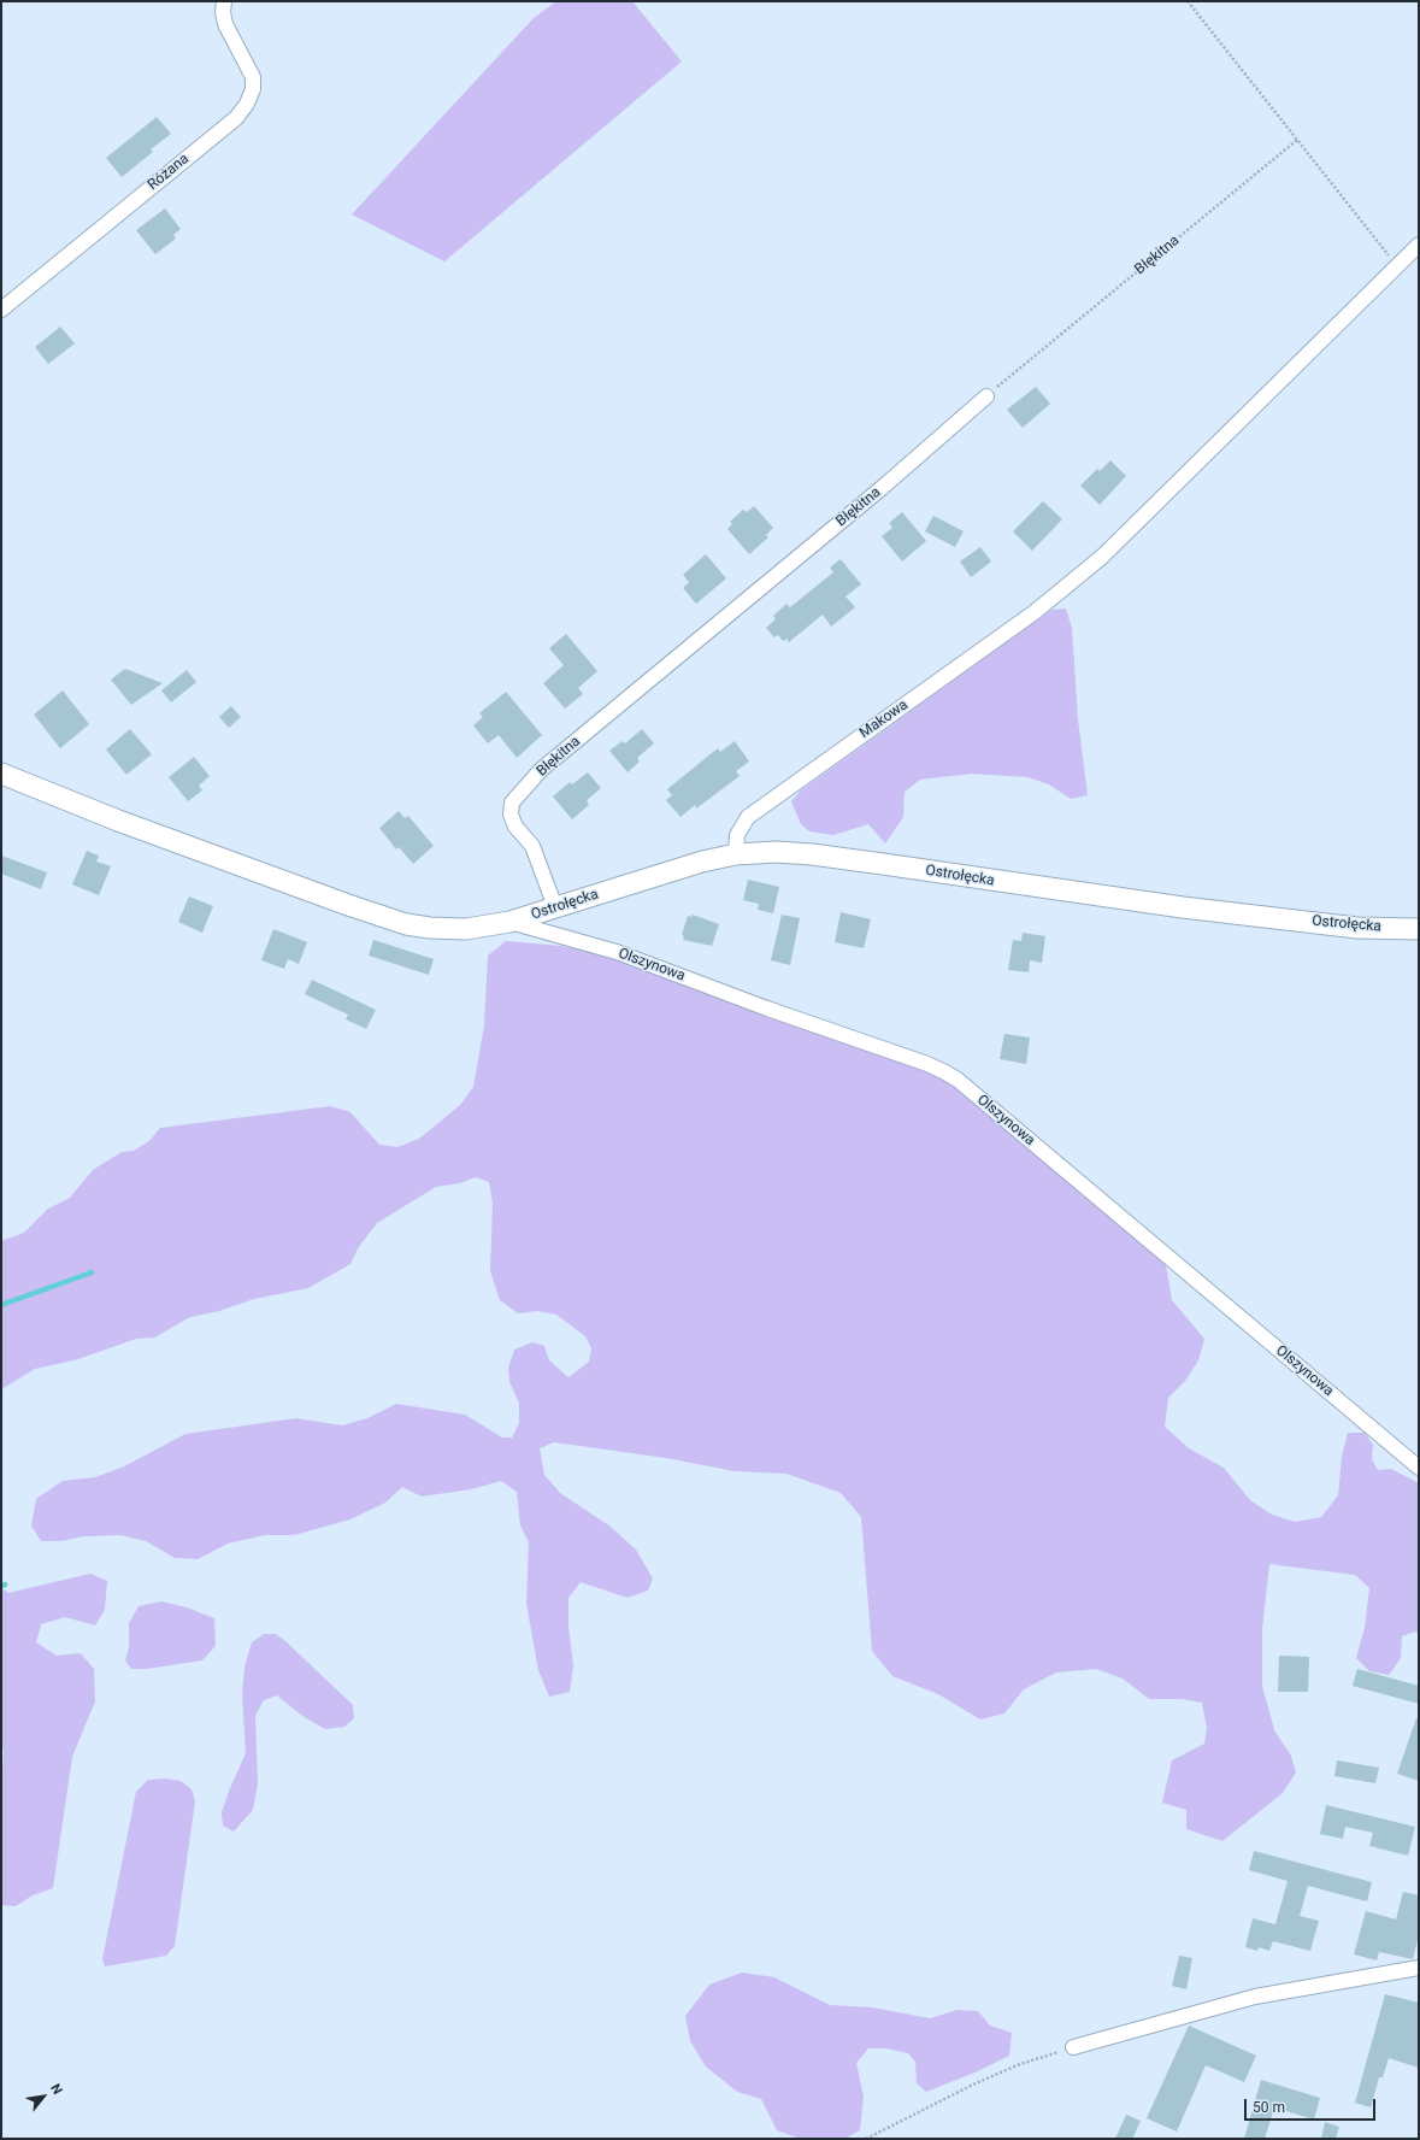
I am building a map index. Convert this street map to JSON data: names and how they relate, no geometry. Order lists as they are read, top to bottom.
{
  "streets": {
    "street": [
      "Różana",
      "Błękitna",
      "Makowa",
      "Ostrołęcka",
      "Olszynowa"
    ]
  },
  "crossings": [
    ["Błękitna", "Ostrołęcka"],
    ["Makowa", "Ostrołęcka"],
    ["Ostrołęcka", "Olszynowa"]
  ],
  "scale_bar": "50 m",
  "north": "top right"
}
